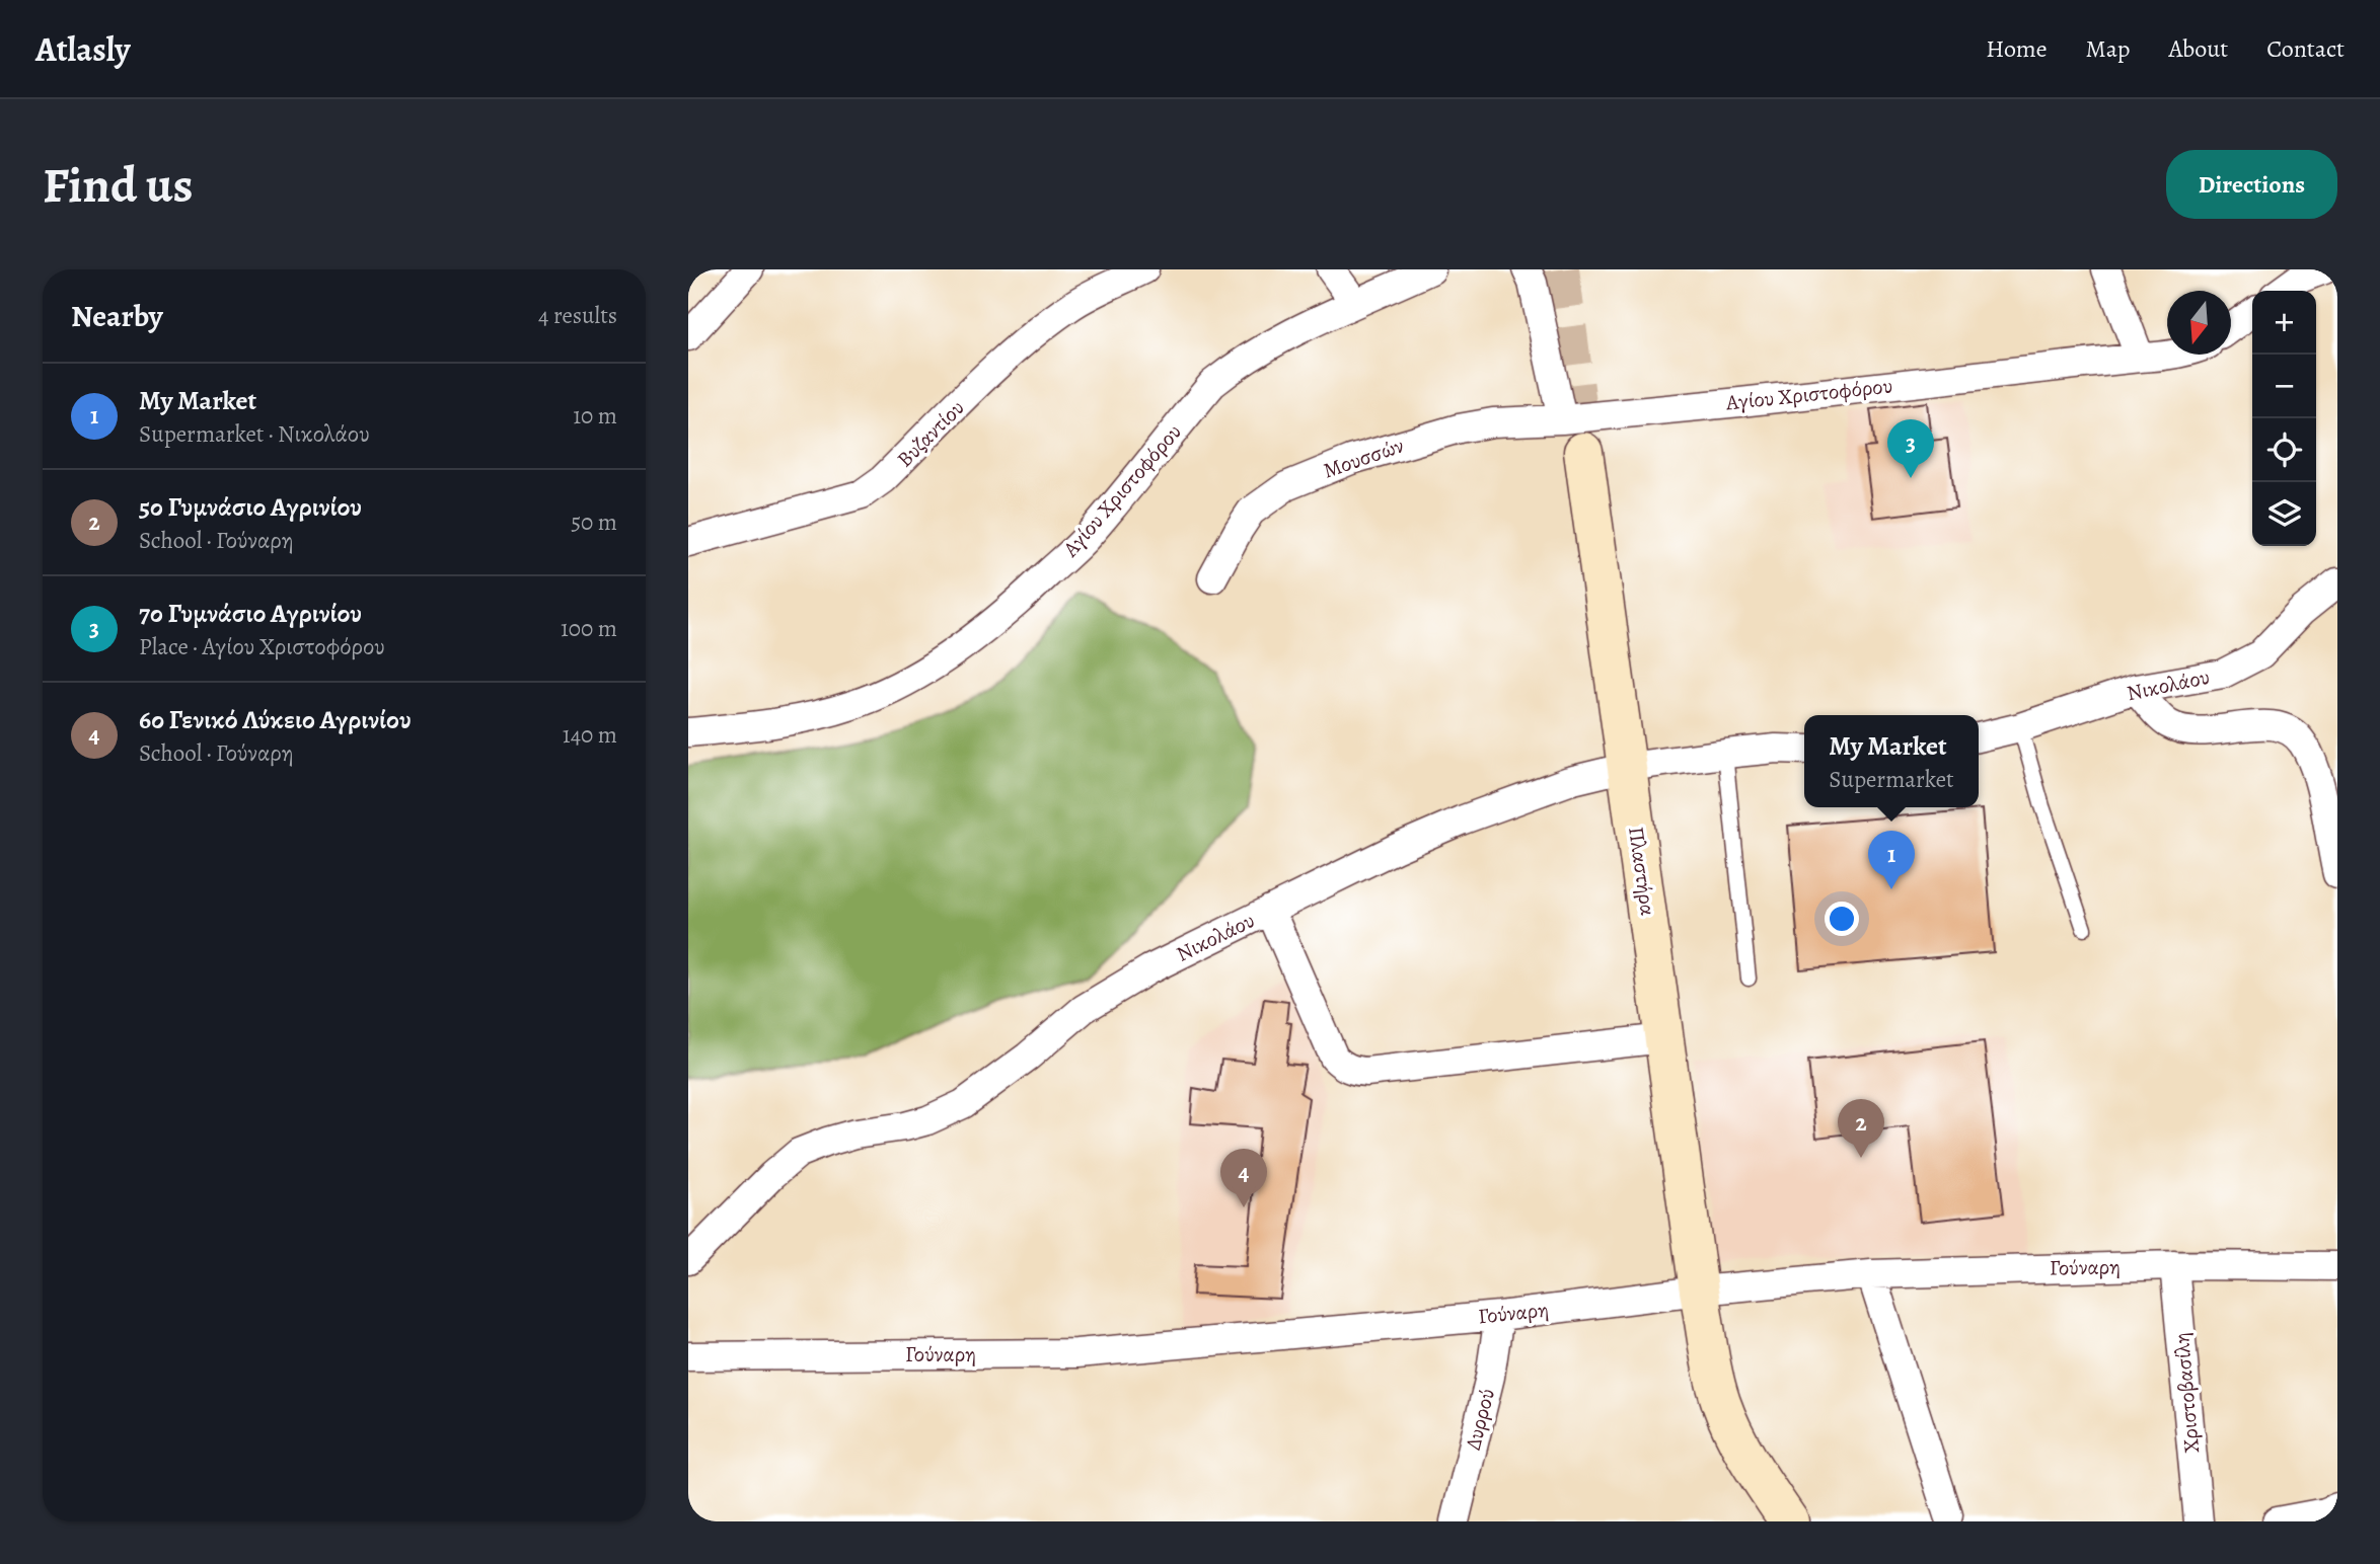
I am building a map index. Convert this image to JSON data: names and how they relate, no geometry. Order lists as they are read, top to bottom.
{
  "streets": {
    "main road": ["Πλαστήρα"],
    "street": [
      "Αγίου Χριστοφόρου",
      "Βυζαντίου",
      "Μουσσών",
      "Νικολάου",
      "Γούναρη",
      "Χριστοβασίλη",
      "Δυρρού"
    ]
  },
  "crossings": [
    ["Αγίου Χριστοφόρου", "Μουσσών"],
    ["Νικολάου", "Πλαστήρα"],
    ["Πλαστήρα", "Γούναρη"],
    ["Γούναρη", "Χριστοβασίλη"],
    ["Γούναρη", "Δυρρού"]
  ],
  "north": "bottom",
  "page": {
    "header": "Atlasly",
    "nav": [
      "Home",
      "Map",
      "About",
      "Contact"
    ],
    "buttons": "Directions",
    "title": "Find us",
    "heading": ["Nearby", "4 results"],
    "map_buttons": ["+", "−"],
    "list": [
      {
        "mark": "1",
        "name": "My Market",
        "note": "Supermarket · Νικολάου",
        "value": "10 m"
      },
      {
        "mark": "2",
        "name": "5ο Γυμνάσιο Αγρινίου",
        "note": "School · Γούναρη",
        "value": "50 m"
      },
      {
        "mark": "3",
        "name": "7ο Γυμνάσιο Αγρινίου",
        "note": "Place · Αγίου Χριστοφόρου",
        "value": "100 m"
      },
      {
        "mark": "4",
        "name": "6ο Γενικό Λύκειο Αγρινίου",
        "note": "School · Γούναρη",
        "value": "140 m"
      }
    ],
    "pins": [
      "3",
      "1",
      "2",
      "4"
    ],
    "popup": ["My Market", "Supermarket"]
  }
}
